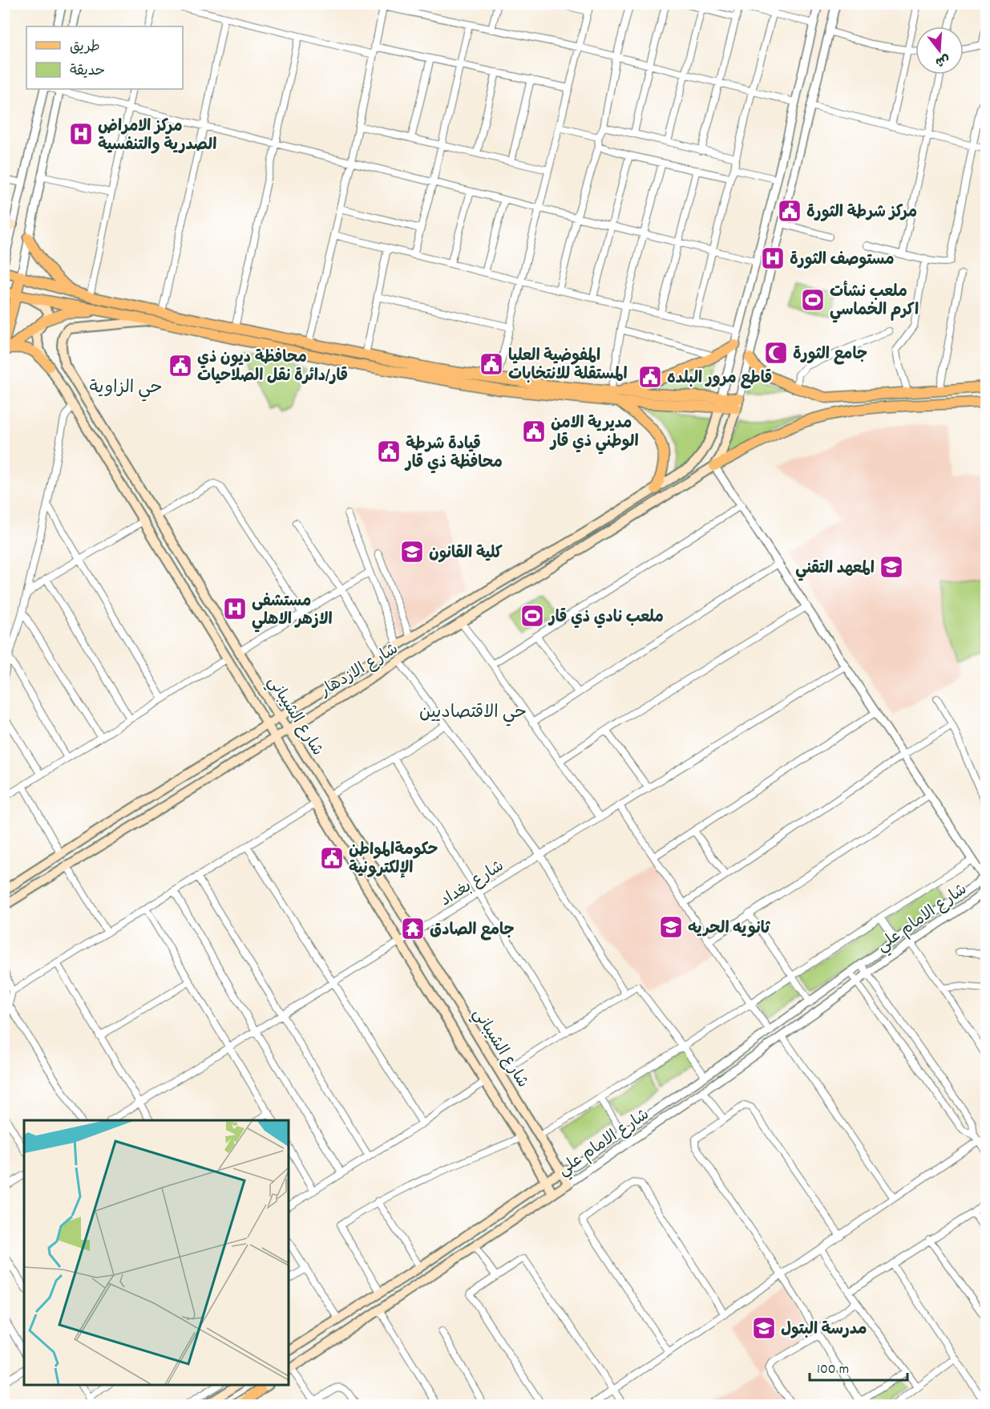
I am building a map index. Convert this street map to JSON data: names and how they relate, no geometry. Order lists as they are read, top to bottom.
{
  "streets": {
    "main road": ["شارع الازدهار", "شارع الشيباني", "شارع الامام علي"],
    "street": ["شارع بغداد"]
  },
  "crossings": [
    ["شارع الازدهار", "شارع الشيباني"],
    ["شارع الشيباني", "شارع بغداد"],
    ["شارع الشيباني", "شارع الامام علي"]
  ],
  "districts": ["حي الزاوية", "حي الاقتصاديين"],
  "places": {
    "hospital": ["مركز الامراض الصدرية والتنفسية", "مستوصف الثورة", "مستشفى الازهر الاهلي"],
    "public building": [
      "مركز شرطة الثورة",
      "المفوضية العليا المستقلة للانتخابات",
      "محافظة ديون ذي قار/دائرة نقل الصلاحيات",
      "قاطع مرور البلده",
      "مديرية الامن الوطني ذي قار",
      "قيادة شرطة محافظة ذي قار",
      "حكومةالمواطن الإلكترونية"
    ],
    "sports": ["ملعب نشأت اكرم الخماسي", "ملعب نادي ذي قار"],
    "mosque": ["جامع الثورة"],
    "school or university": [
      "كلية القانون",
      "المعهد التقني",
      "ثانويه الحريه",
      "مدرسة البتول"
    ],
    "temple": ["جامع الصادق"]
  },
  "legend": ["طريق", "حديقة"],
  "scale_bar": "100 m",
  "north": "bottom"
}
